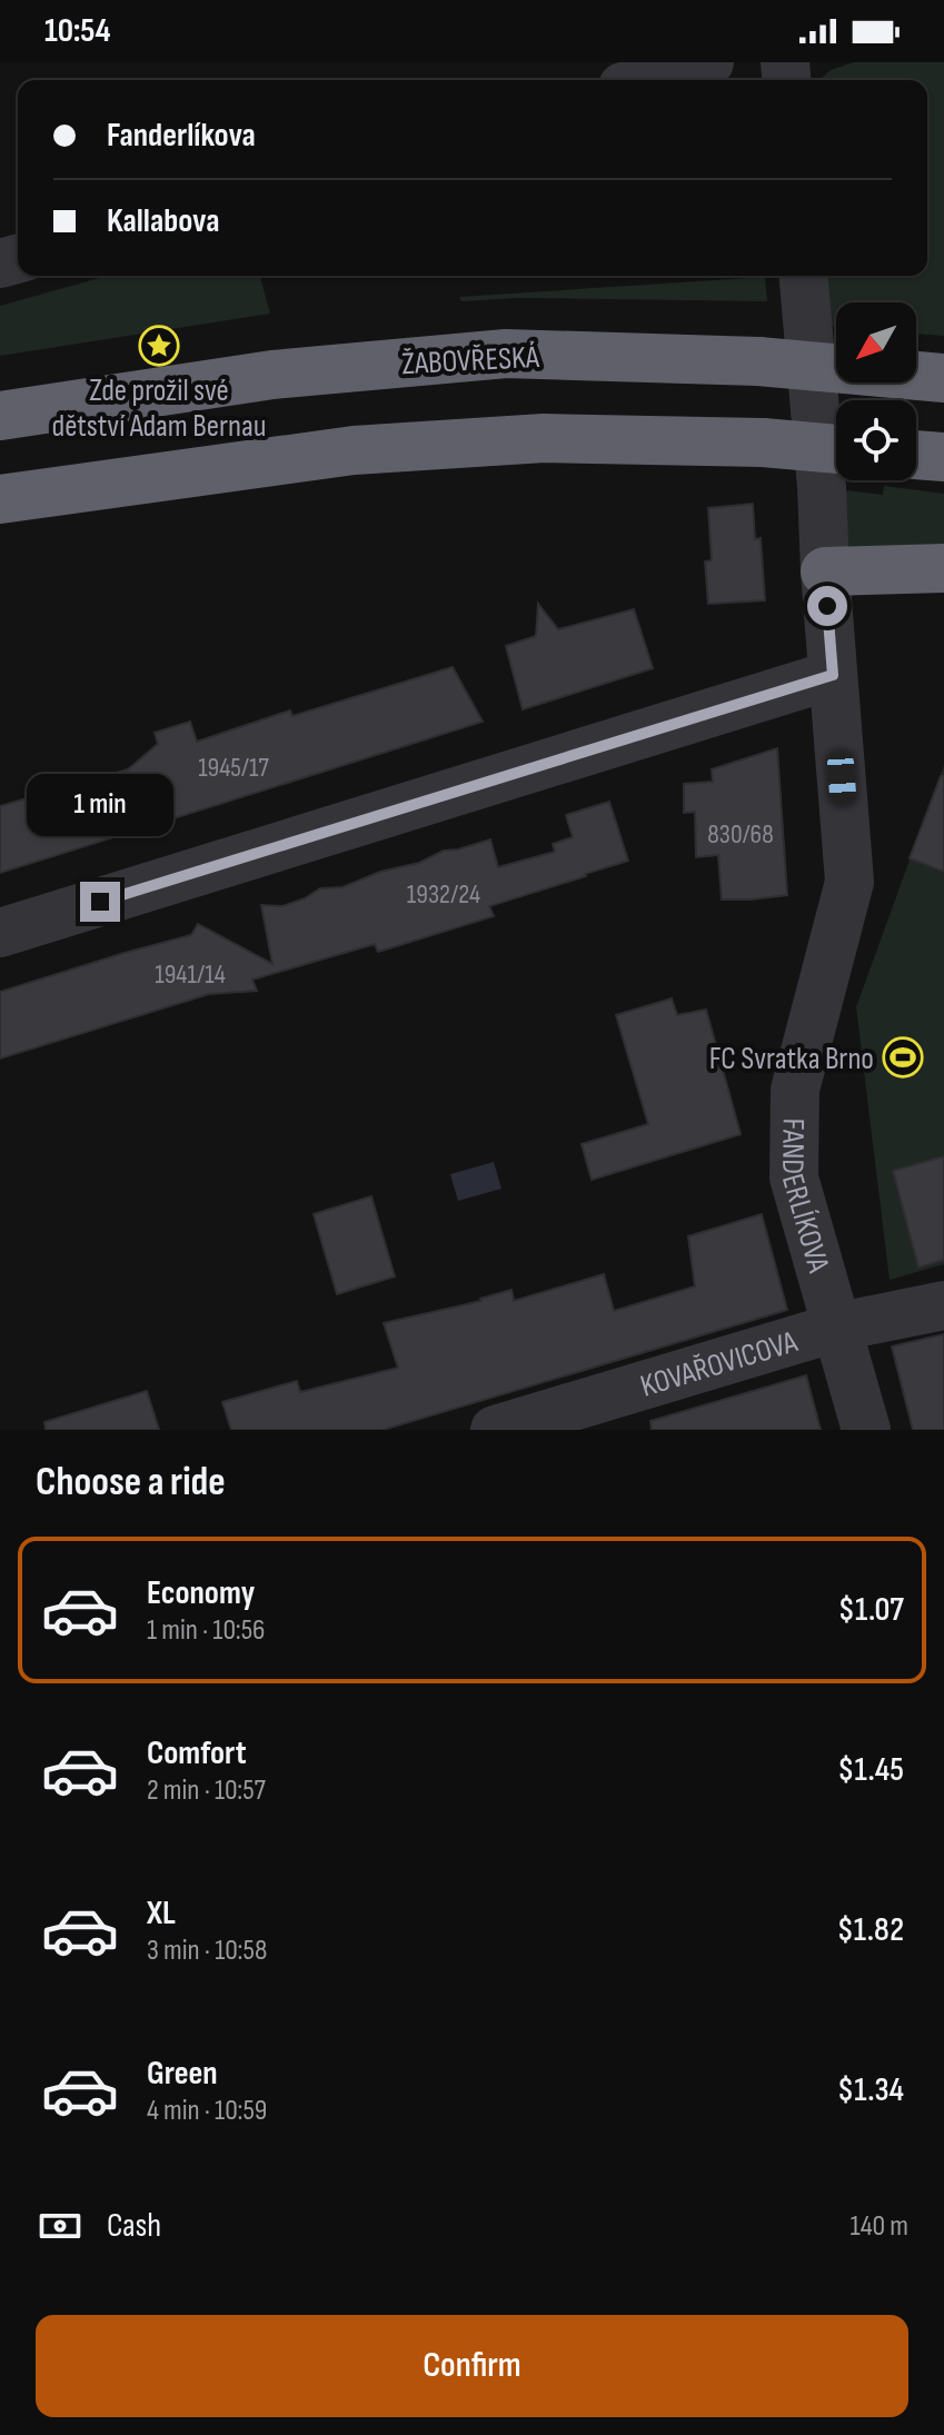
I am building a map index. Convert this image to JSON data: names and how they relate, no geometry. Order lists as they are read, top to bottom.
{
  "streets": {
    "highway": ["ŽABOVŘESKÁ"],
    "street": ["FANDERLÍKOVA", "KOVAŘOVICOVA"]
  },
  "crossings": [
    ["FANDERLÍKOVA", "KOVAŘOVICOVA"]
  ],
  "places": {
    "place": ["Zde prožil své dětství Adam Bernau"],
    "sports": ["FC Svratka Brno"]
  },
  "house_numbers": [
    "1945/17",
    "830/68",
    "1932/24",
    "1941/14"
  ],
  "north": "bottom left",
  "page": {
    "status": "10:54",
    "banner": ["Fanderlíkova", "Kallabova"],
    "bubble": "1 min",
    "heading": "Choose a ride",
    "list": [
      {
        "name": "Economy",
        "note": "1 min · 10:56",
        "value": "$1.07"
      },
      {
        "name": "Comfort",
        "note": "2 min · 10:57",
        "value": "$1.45"
      },
      {
        "name": "XL",
        "note": "3 min · 10:58",
        "value": "$1.82"
      },
      {
        "name": "Green",
        "note": "4 min · 10:59",
        "value": "$1.34"
      }
    ],
    "pay": ["Cash", "140 m"],
    "buttons": "Confirm"
  }
}
